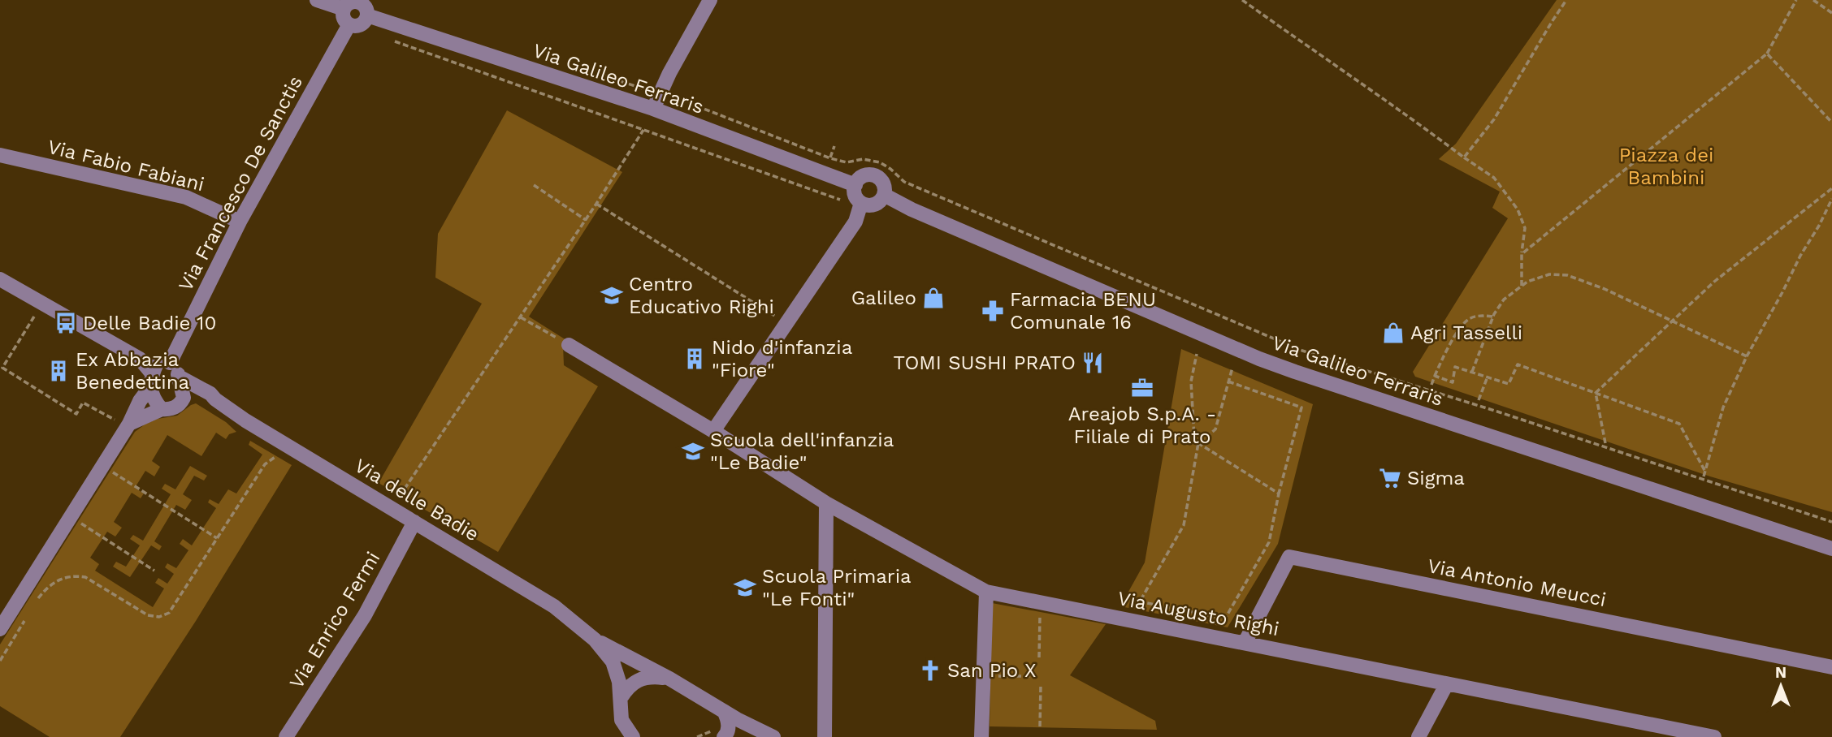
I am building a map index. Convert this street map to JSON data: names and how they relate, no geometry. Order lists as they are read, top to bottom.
{
  "streets": {
    "street": [
      "Via Galileo Ferraris",
      "Via Fabio Fabiani",
      "Via Francesco De Sanctis",
      "Via delle Badie",
      "Via Antonio Meucci",
      "Via Augusto Righi",
      "Via Enrico Fermi"
    ]
  },
  "crossings": [
    ["Via Galileo Ferraris", "Via Francesco De Sanctis"],
    ["Via Fabio Fabiani", "Via Francesco De Sanctis"],
    ["Via Francesco De Sanctis", "Via delle Badie"],
    ["Via delle Badie", "Via Enrico Fermi"],
    ["Via Antonio Meucci", "Via Augusto Righi"]
  ],
  "parks": ["Piazza dei Bambini"],
  "places": {
    "school or university": ["Centro Educativo Righi", "Scuola dell'infanzia \"Le Badie\"", "Scuola Primaria \"Le Fonti\""],
    "shop": ["Galileo", "Agri Tasselli"],
    "pharmacy": ["Farmacia BENU Comunale 16"],
    "bus stop": ["Delle Badie 10"],
    "building": ["Nido d'infanzia \"Fiore\"", "Ex Abbazia Benedettina"],
    "restaurant": ["TOMI SUSHI PRATO"],
    "office": ["Areajob S.p.A. - Filiale di Prato"],
    "supermarket": ["Sigma"],
    "church": ["San Pio X"]
  },
  "north": "top"
}
